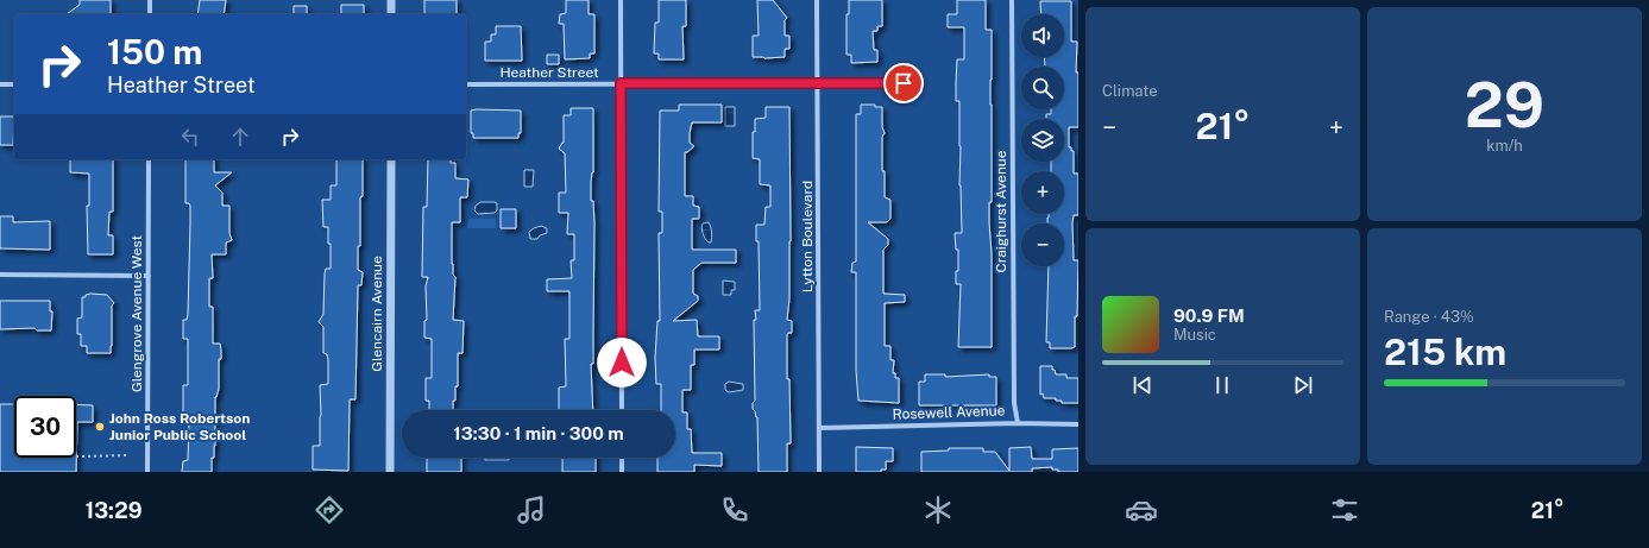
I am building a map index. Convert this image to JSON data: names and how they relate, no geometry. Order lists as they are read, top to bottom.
{
  "streets": {
    "street": [
      "Heather Street",
      "Craighurst Avenue",
      "Lytton Boulevard",
      "Glengrove Avenue West",
      "Glencairn Avenue",
      "Rosewell Avenue"
    ]
  },
  "crossings": [
    ["Heather Street", "Lytton Boulevard"],
    ["Craighurst Avenue", "Rosewell Avenue"],
    ["Lytton Boulevard", "Rosewell Avenue"]
  ],
  "places": ["John Ross Robertson Junior Public School"],
  "page": {
    "tile": [
      "Climate",
      ["29", "km/h"],
      ["Range · 43%", "215 km"]
    ],
    "map_buttons": ["+", "−"],
    "turn": ["150 m", "Heather Street"],
    "heat": ["−", "21°", "+"],
    "song": ["90.9 FM", "Music"],
    "limit": "30",
    "trip": "13:30 · 1 min · 300 m",
    "tabs": ["13:29", "21°"]
  }
}
